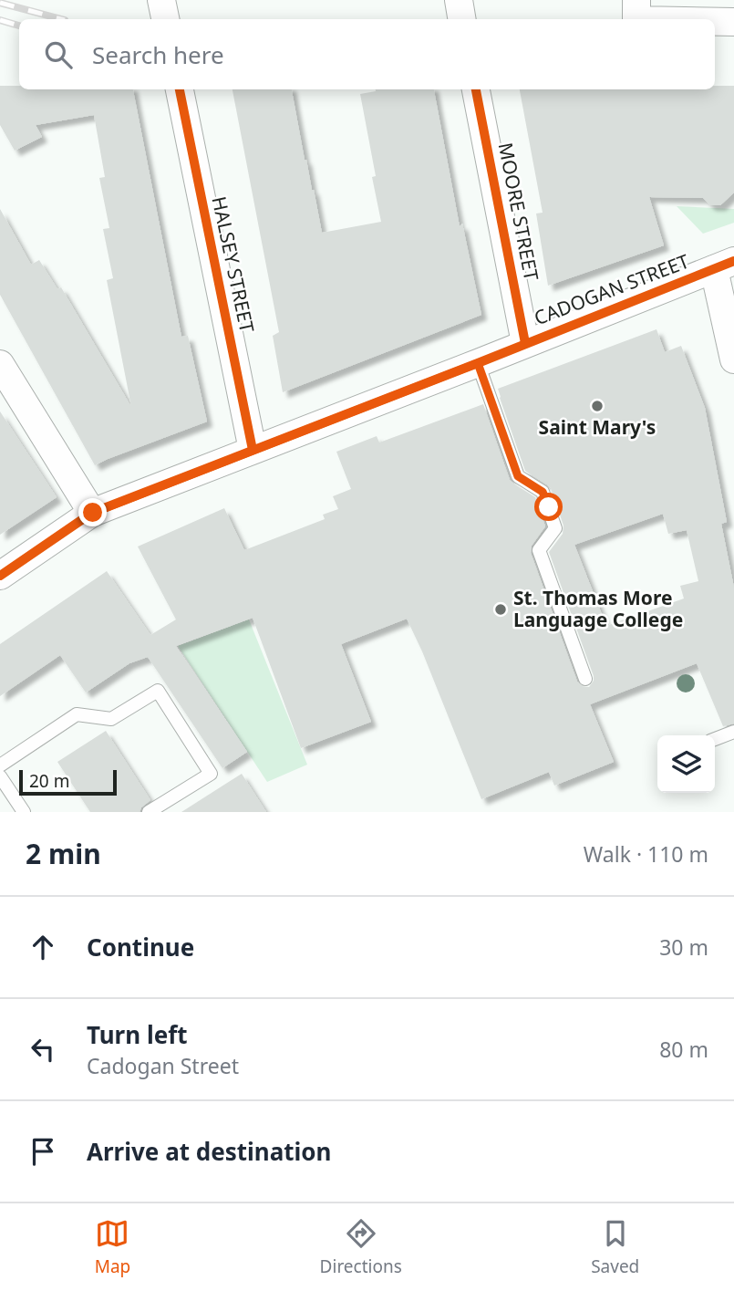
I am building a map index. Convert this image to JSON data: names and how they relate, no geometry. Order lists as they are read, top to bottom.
{
  "streets": {
    "street": ["MOORE STREET", "HALSEY STREET", "CADOGAN STREET"]
  },
  "crossings": [
    ["MOORE STREET", "CADOGAN STREET"],
    ["HALSEY STREET", "CADOGAN STREET"]
  ],
  "places": ["Saint Mary's", "St. Thomas More Language College"],
  "scale_bar": "20 m",
  "page": {
    "search": "Search here",
    "scale": "20 m",
    "heading": ["2 min", "Walk · 110 m"],
    "list": [
      ["Continue", "30 m"],
      ["Turn left", "Cadogan Street", "80 m"],
      "Arrive at destination"
    ],
    "nav": ["Map", "Directions", "Saved"]
  }
}
